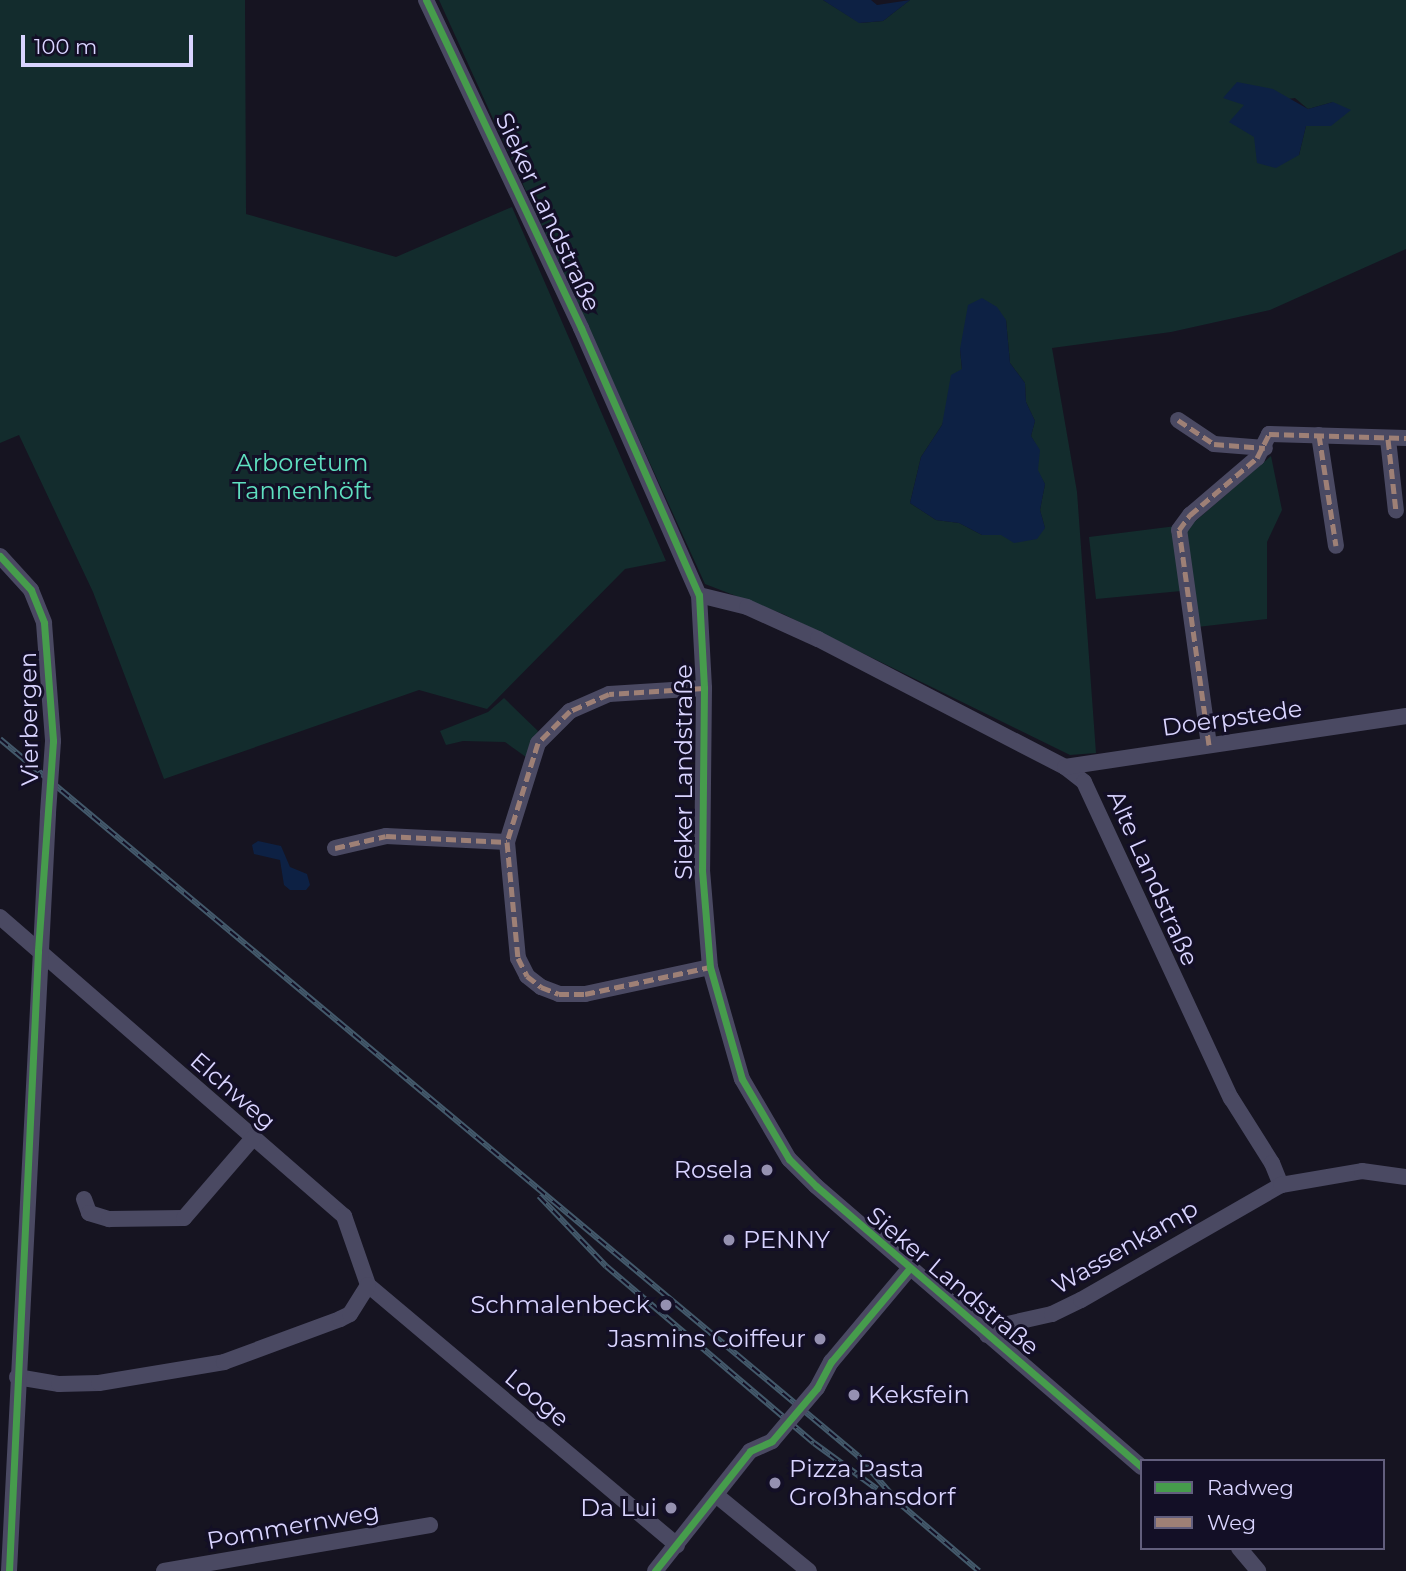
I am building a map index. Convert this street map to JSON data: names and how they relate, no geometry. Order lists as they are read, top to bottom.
{
  "streets": {
    "street": [
      "Sieker Landstraße",
      "Doerpstede",
      "Vierbergen",
      "Alte Landstraße",
      "Elchweg",
      "Wassenkamp",
      "Looge",
      "Pommernweg"
    ]
  },
  "crossings": [
    ["Sieker Landstraße", "Alte Landstraße"],
    ["Sieker Landstraße", "Wassenkamp"],
    ["Doerpstede", "Alte Landstraße"],
    ["Vierbergen", "Elchweg"],
    ["Alte Landstraße", "Wassenkamp"],
    ["Elchweg", "Looge"]
  ],
  "parks": ["Arboretum Tannenhöft"],
  "places": [
    "Rosela",
    "PENNY",
    "Schmalenbeck",
    "Jasmins Coiffeur",
    "Keksfein",
    "Pizza Pasta Großhansdorf",
    "Da Lui"
  ],
  "legend": ["Radweg", "Weg"],
  "scale_bar": "100 m"
}
